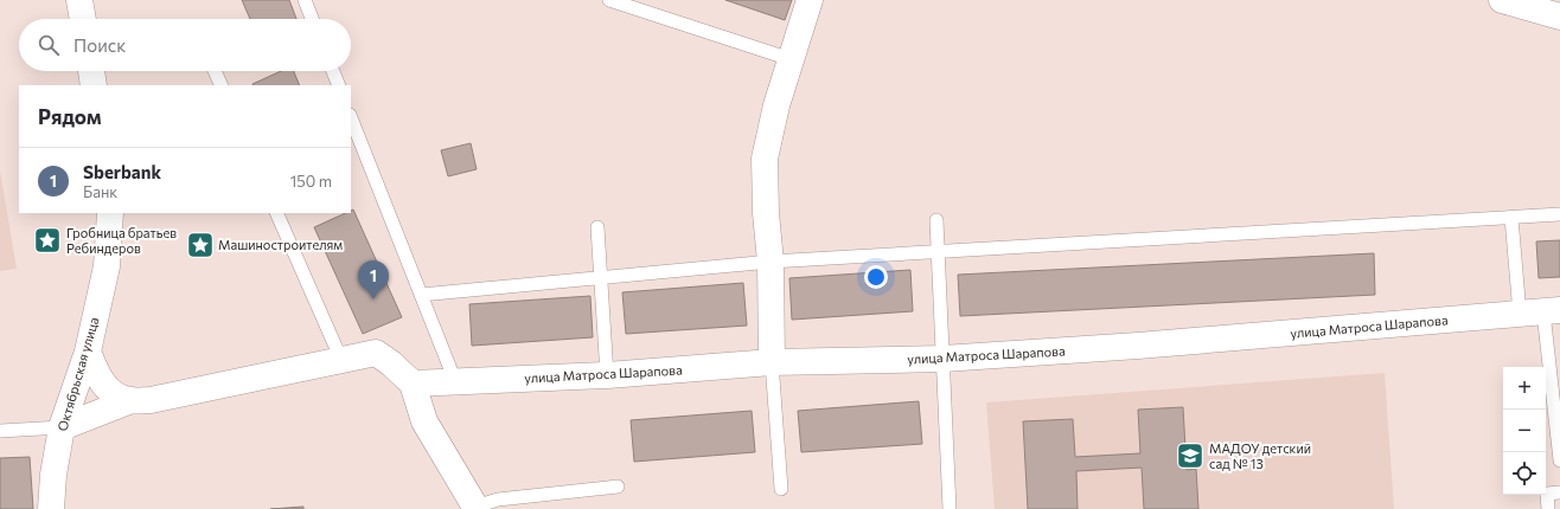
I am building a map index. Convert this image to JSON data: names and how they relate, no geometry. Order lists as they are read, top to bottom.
{
  "streets": {
    "street": ["улица Матроса Шарапова", "Октябрьская улица"]
  },
  "places": {
    "place": ["Гробница братьев Ребиндеров", "Машиностроителям"],
    "school or university": ["МАДОУ детский сад № 13"]
  },
  "page": {
    "search": "Поиск",
    "heading": "Рядом",
    "list": [
      {
        "mark": "1",
        "name": "Sberbank",
        "note": "Банк",
        "value": "150 m"
      }
    ],
    "pins": "1",
    "map_buttons": ["+", "−"]
  }
}
